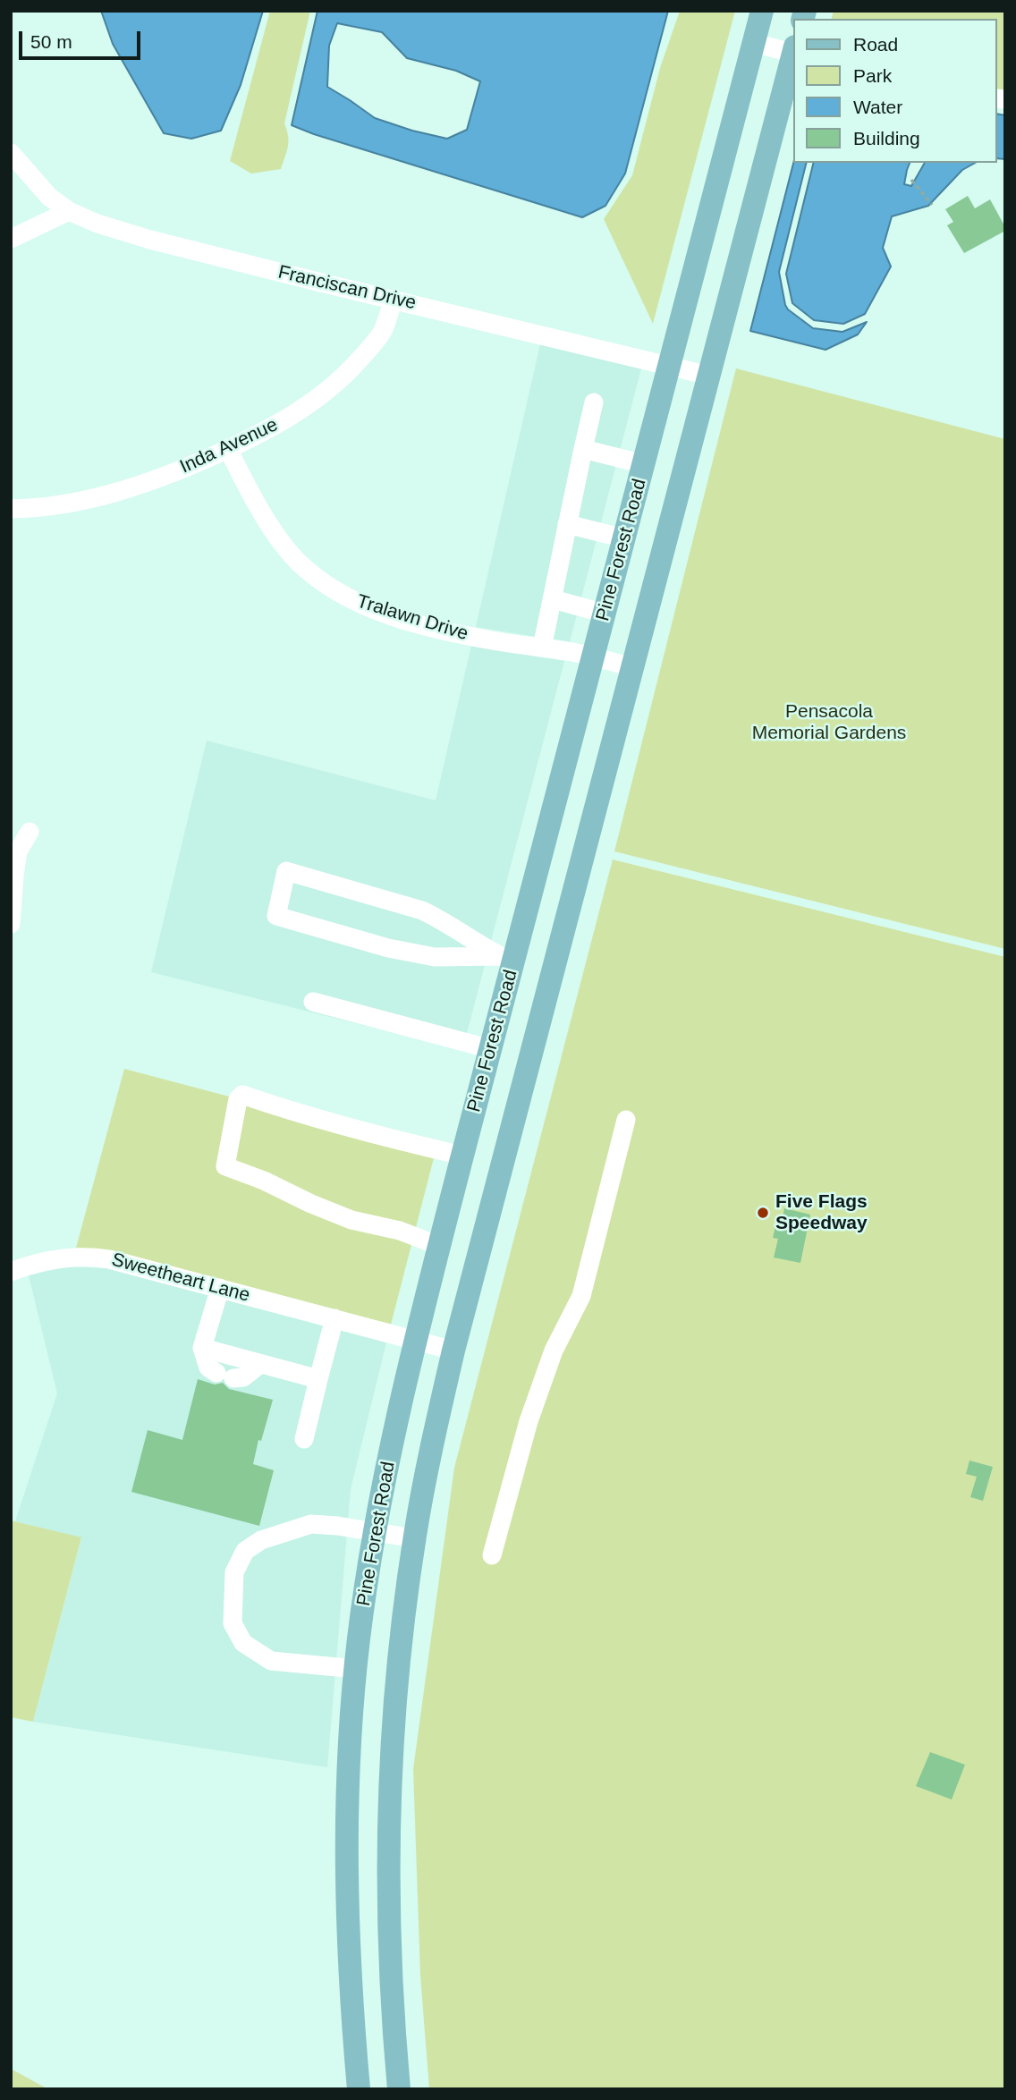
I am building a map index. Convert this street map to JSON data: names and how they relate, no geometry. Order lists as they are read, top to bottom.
{
  "streets": {
    "main road": ["Pine Forest Road"],
    "street": [
      "Franciscan Drive",
      "Inda Avenue",
      "Tralawn Drive",
      "Sweetheart Lane"
    ]
  },
  "crossings": [
    ["Franciscan Drive", "Inda Avenue"],
    ["Franciscan Drive", "Pine Forest Road"],
    ["Inda Avenue", "Tralawn Drive"],
    ["Pine Forest Road", "Tralawn Drive"],
    ["Pine Forest Road", "Sweetheart Lane"]
  ],
  "parks": ["Pensacola Memorial Gardens"],
  "places": ["Five Flags Speedway"],
  "legend": [
    "Road",
    "Park",
    "Water",
    "Building"
  ],
  "scale_bar": "50 m"
}
